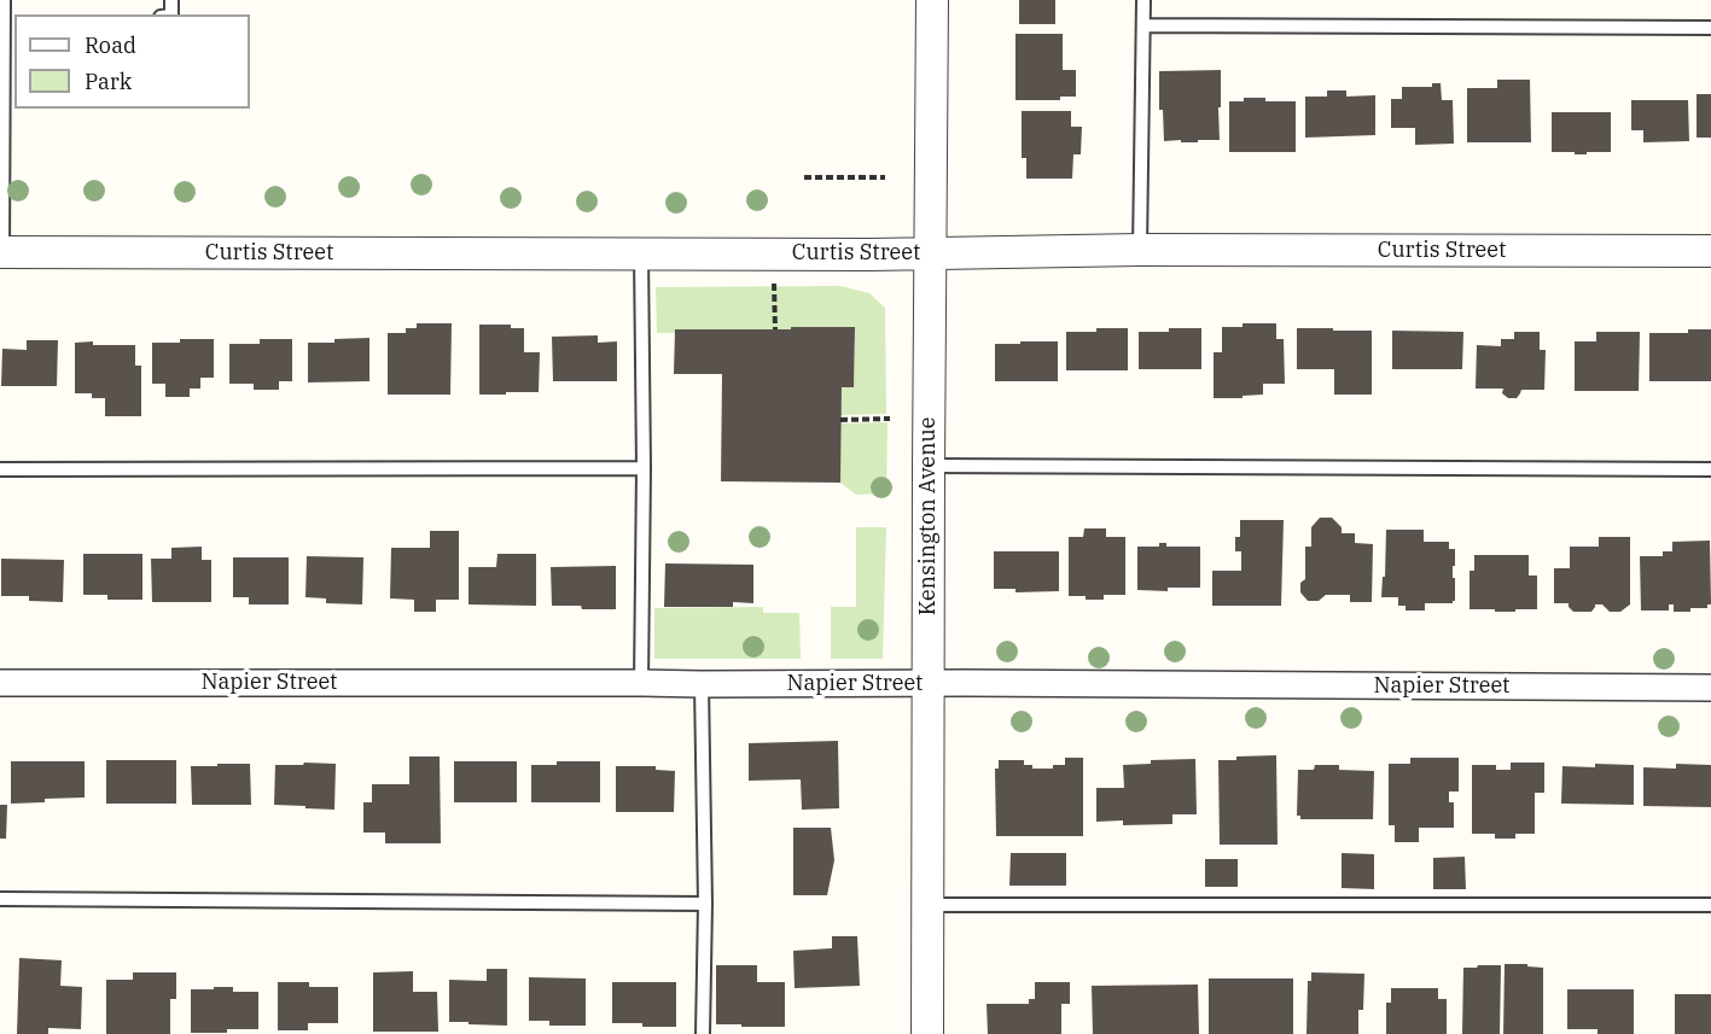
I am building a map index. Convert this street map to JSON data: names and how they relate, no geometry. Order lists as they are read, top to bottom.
{
  "streets": {
    "street": ["Curtis Street", "Kensington Avenue", "Napier Street"]
  },
  "crossings": [
    ["Curtis Street", "Kensington Avenue"],
    ["Kensington Avenue", "Napier Street"]
  ],
  "legend": ["Road", "Park"]
}
